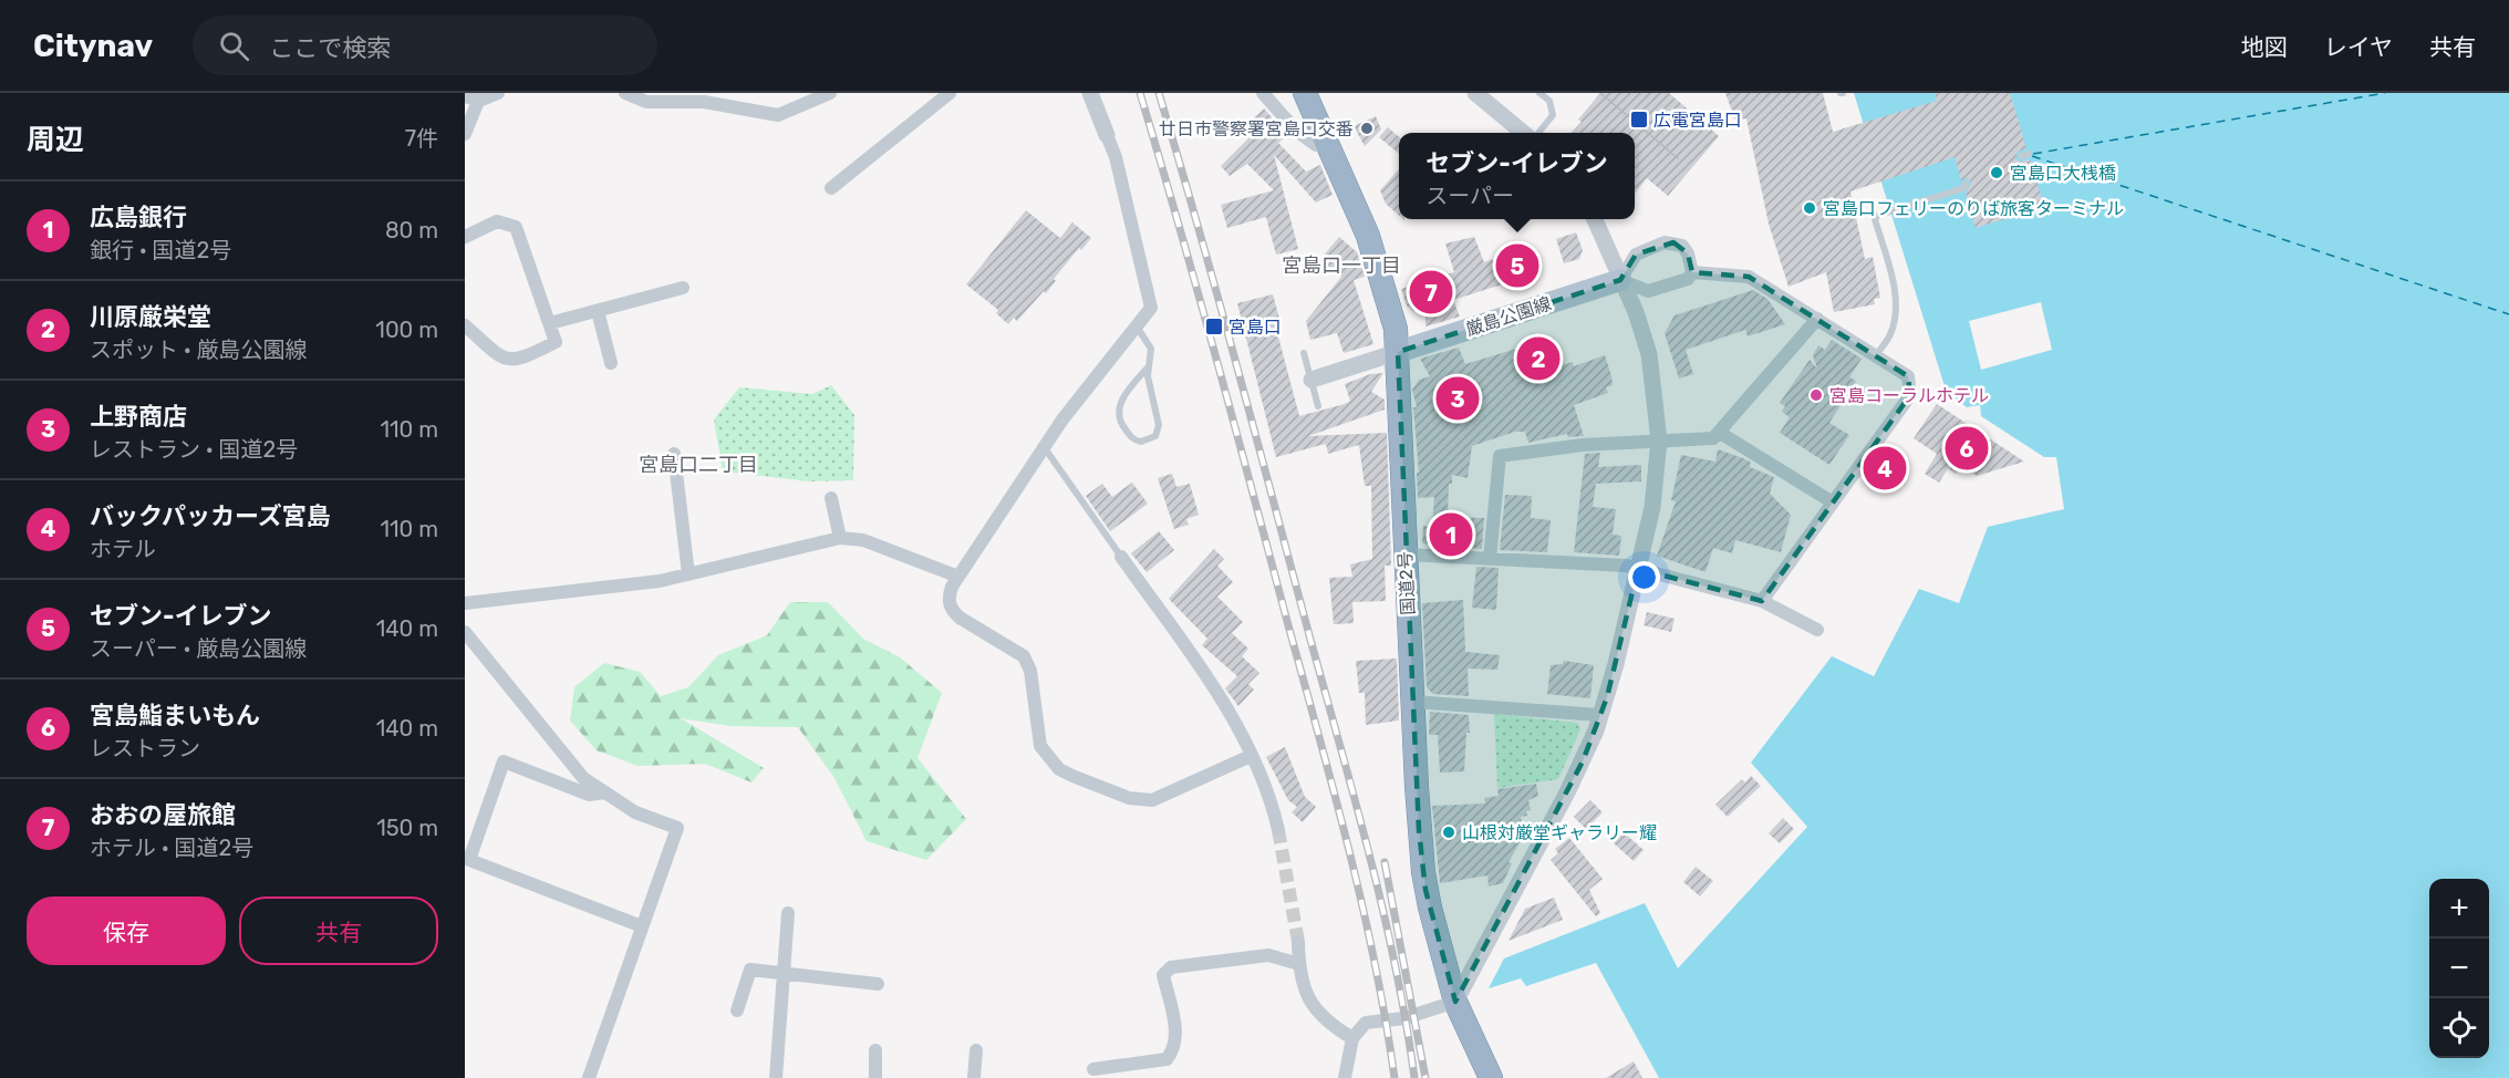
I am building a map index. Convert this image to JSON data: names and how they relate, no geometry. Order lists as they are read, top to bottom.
{
  "streets": {
    "highway": ["国道2号"],
    "main road": ["厳島公園線"]
  },
  "crossings": [
    ["厳島公園線", "国道2号"]
  ],
  "districts": ["宮島口一丁目", "宮島口二丁目"],
  "places": {
    "transit": ["広電宮島口", "宮島口"],
    "other": [
      "廿日市警察署宮島口交番",
      "宮島口大桟橋",
      "宮島口フェリーのりば旅客ターミナル",
      "宮島コーラルホテル",
      "山根対厳堂ギャラリー耀"
    ]
  },
  "page": {
    "header": "Citynav",
    "search": "ここで検索",
    "nav": ["地図", "レイヤ", "共有"],
    "heading": ["周辺", "7件"],
    "popup": ["セブン-イレブン", "スーパー"],
    "list": [
      {
        "mark": "1",
        "name": "広島銀行",
        "note": "銀行 · 国道2号",
        "value": "80 m"
      },
      {
        "mark": "2",
        "name": "川原厳栄堂",
        "note": "スポット · 厳島公園線",
        "value": "100 m"
      },
      {
        "mark": "3",
        "name": "上野商店",
        "note": "レストラン · 国道2号",
        "value": "110 m"
      },
      {
        "mark": "4",
        "name": "バックパッカーズ宮島",
        "note": "ホテル",
        "value": "110 m"
      },
      {
        "mark": "5",
        "name": "セブン-イレブン",
        "note": "スーパー · 厳島公園線",
        "value": "140 m"
      },
      {
        "mark": "6",
        "name": "宮島鮨まいもん",
        "note": "レストラン",
        "value": "140 m"
      },
      {
        "mark": "7",
        "name": "おおの屋旅館",
        "note": "ホテル · 国道2号",
        "value": "150 m"
      }
    ],
    "pins": [
      "5",
      "7",
      "2",
      "3",
      "6",
      "4",
      "1"
    ],
    "buttons": ["保存", "共有"],
    "map_buttons": ["+", "−"]
  }
}
